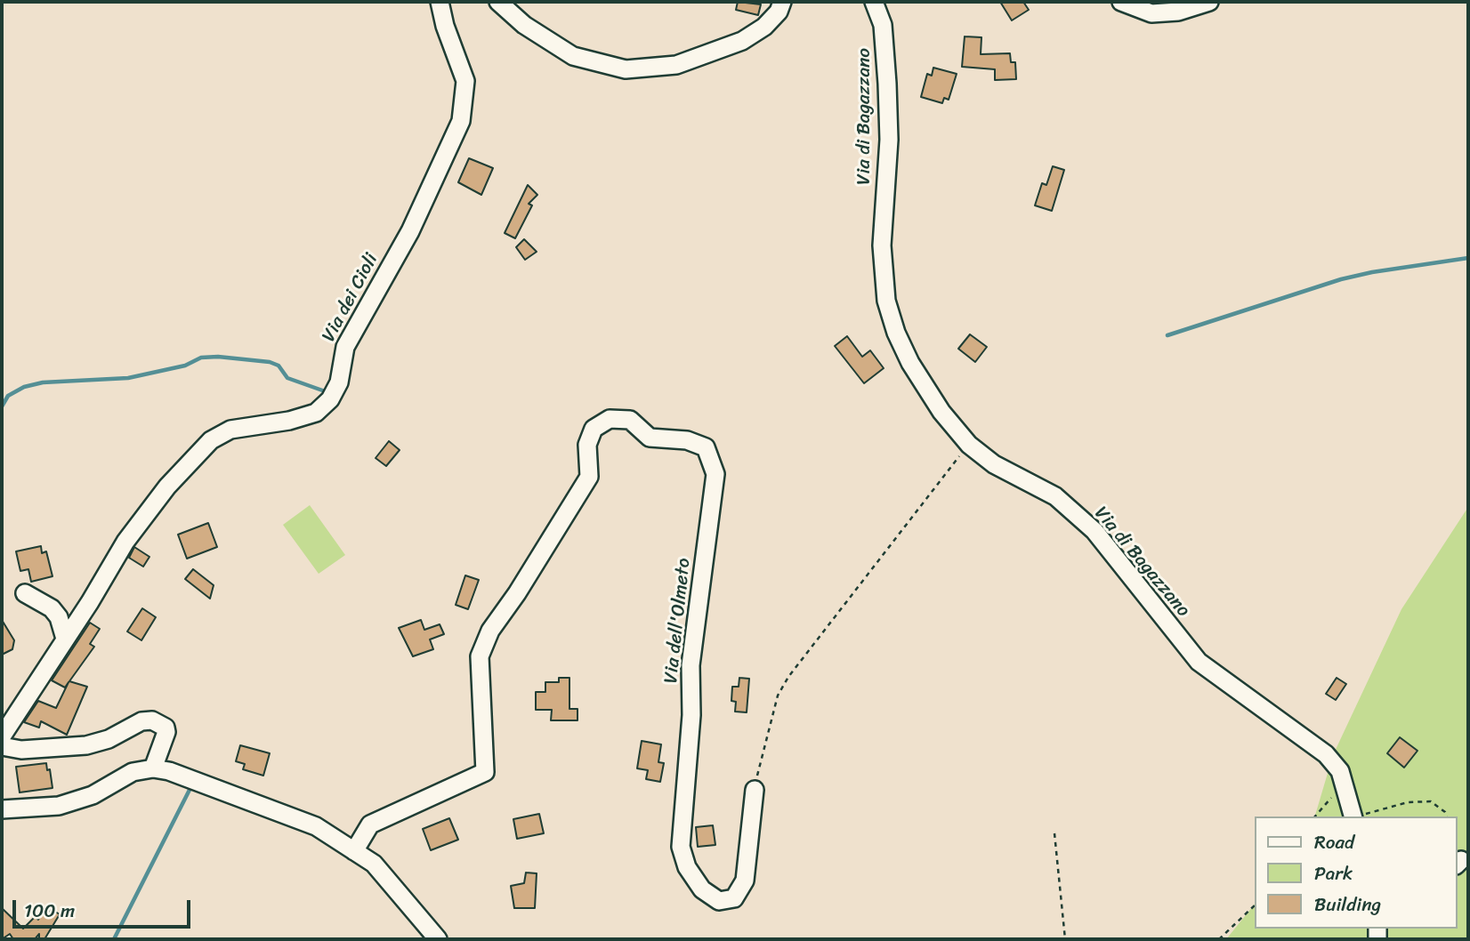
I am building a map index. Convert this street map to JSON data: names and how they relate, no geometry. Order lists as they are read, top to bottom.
{
  "streets": {
    "street": ["Via di Bagazzano", "Via dei Cioli", "Via dell'Olmeto"]
  },
  "legend": ["Road", "Park", "Building"],
  "scale_bar": "100 m"
}
